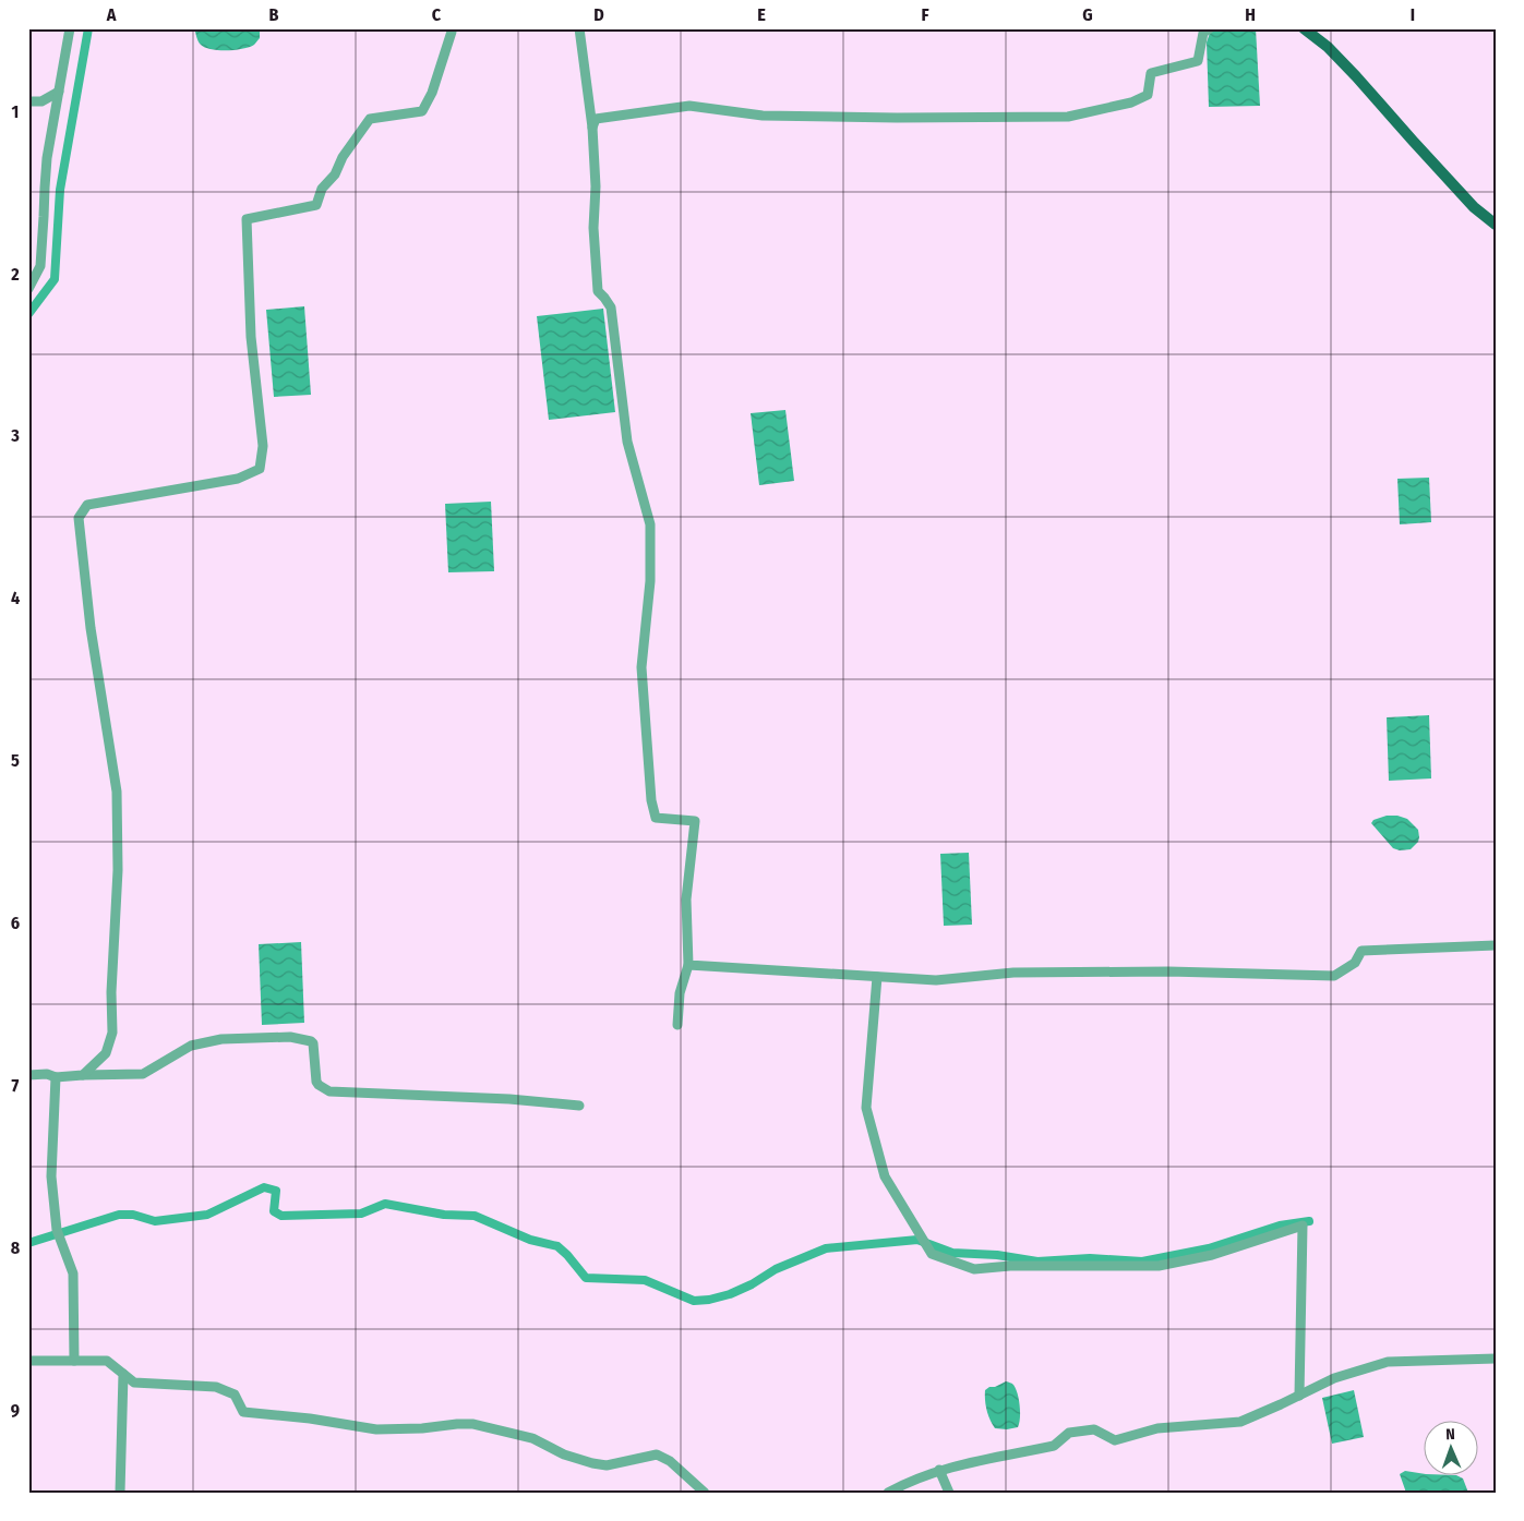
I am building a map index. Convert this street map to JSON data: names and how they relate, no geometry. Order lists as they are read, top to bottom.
{
  "north": "top",
  "grid": {
    "columns": [
      "A",
      "B",
      "C",
      "D",
      "E",
      "F",
      "G",
      "H",
      "I"
    ],
    "rows": [
      "1",
      "2",
      "3",
      "4",
      "5",
      "6",
      "7",
      "8",
      "9"
    ]
  }
}
